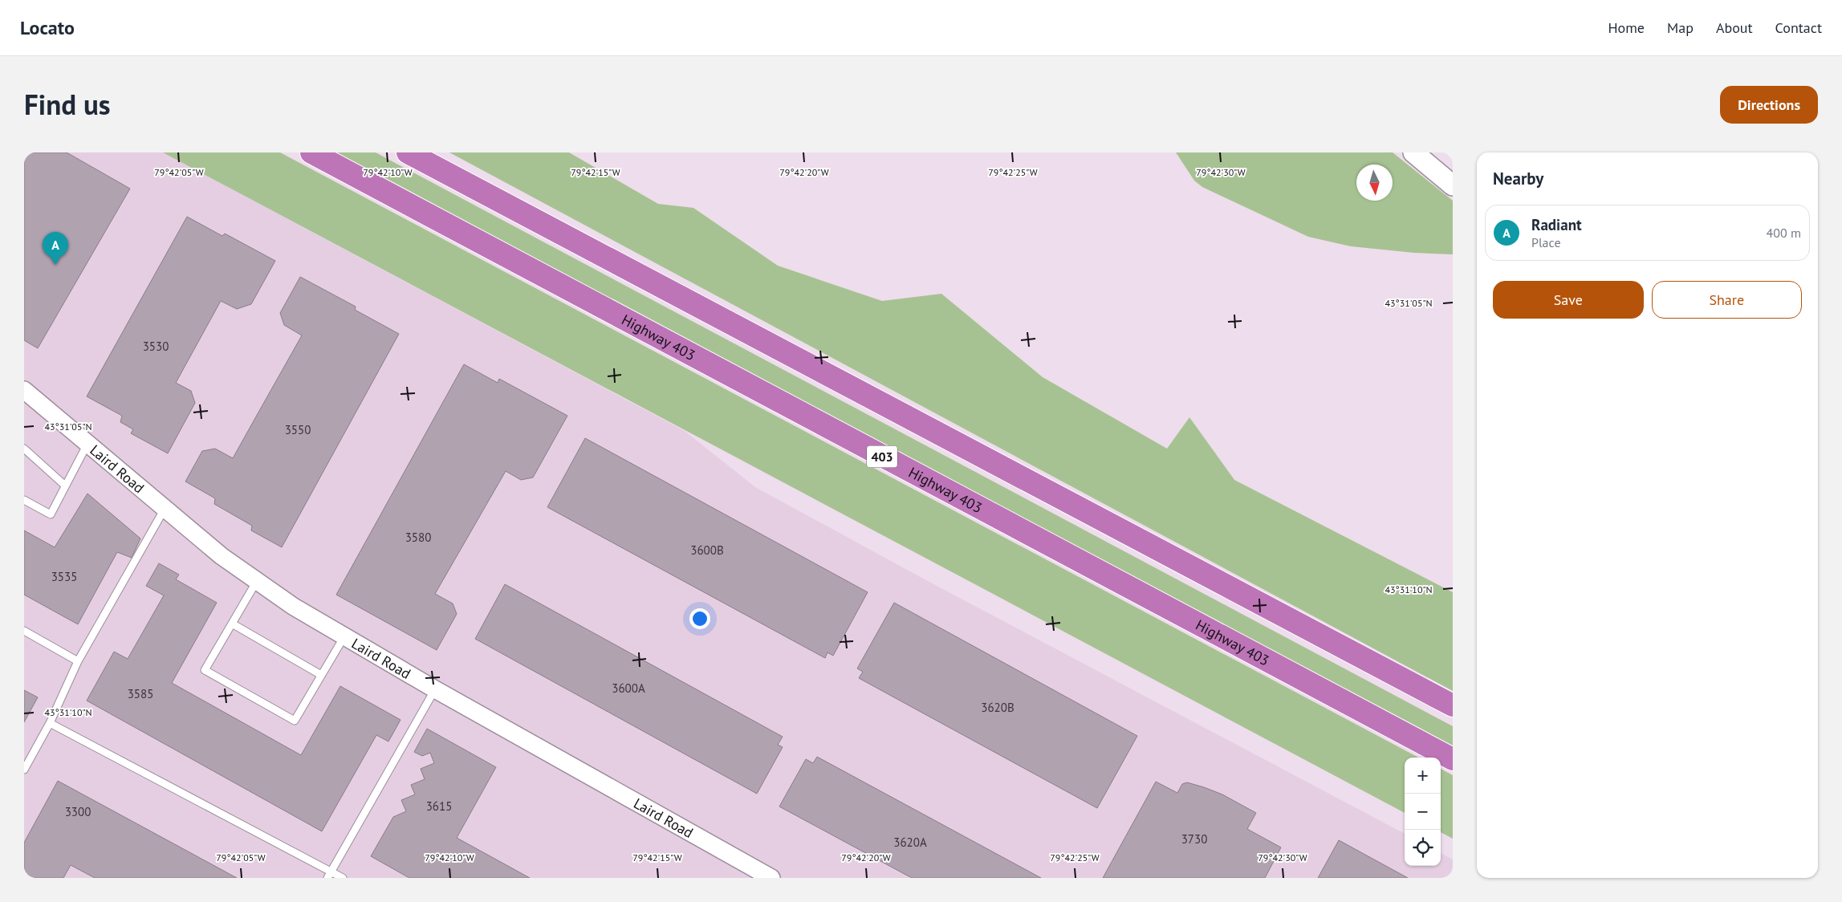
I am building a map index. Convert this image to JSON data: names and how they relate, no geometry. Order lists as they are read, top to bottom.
{
  "streets": {
    "highway": ["Highway 403", "403"],
    "street": ["Laird Road"]
  },
  "house_numbers": [
    "3530",
    "3550",
    "3580",
    "3600B",
    "3535",
    "3600A",
    "3585",
    "3620B",
    "3615",
    "3300",
    "3730",
    "3620A"
  ],
  "north": "bottom",
  "page": {
    "header": "Locato",
    "nav": [
      "Home",
      "Map",
      "About",
      "Contact"
    ],
    "title": "Find us",
    "buttons": [
      "Directions",
      ["Save", "Share"]
    ],
    "heading": "Nearby",
    "list": [
      {
        "mark": "A",
        "name": "Radiant",
        "note": "Place",
        "value": "400 m"
      }
    ],
    "pins": "A",
    "map_buttons": ["+", "−"]
  },
  "coordinates": [
    "79°42'05\"W",
    "79°42'10\"W",
    "79°42'15\"W",
    "79°42'20\"W",
    "79°42'25\"W",
    "79°42'30\"W",
    "43°31'05\"N",
    "43°31'10\"N"
  ]
}
